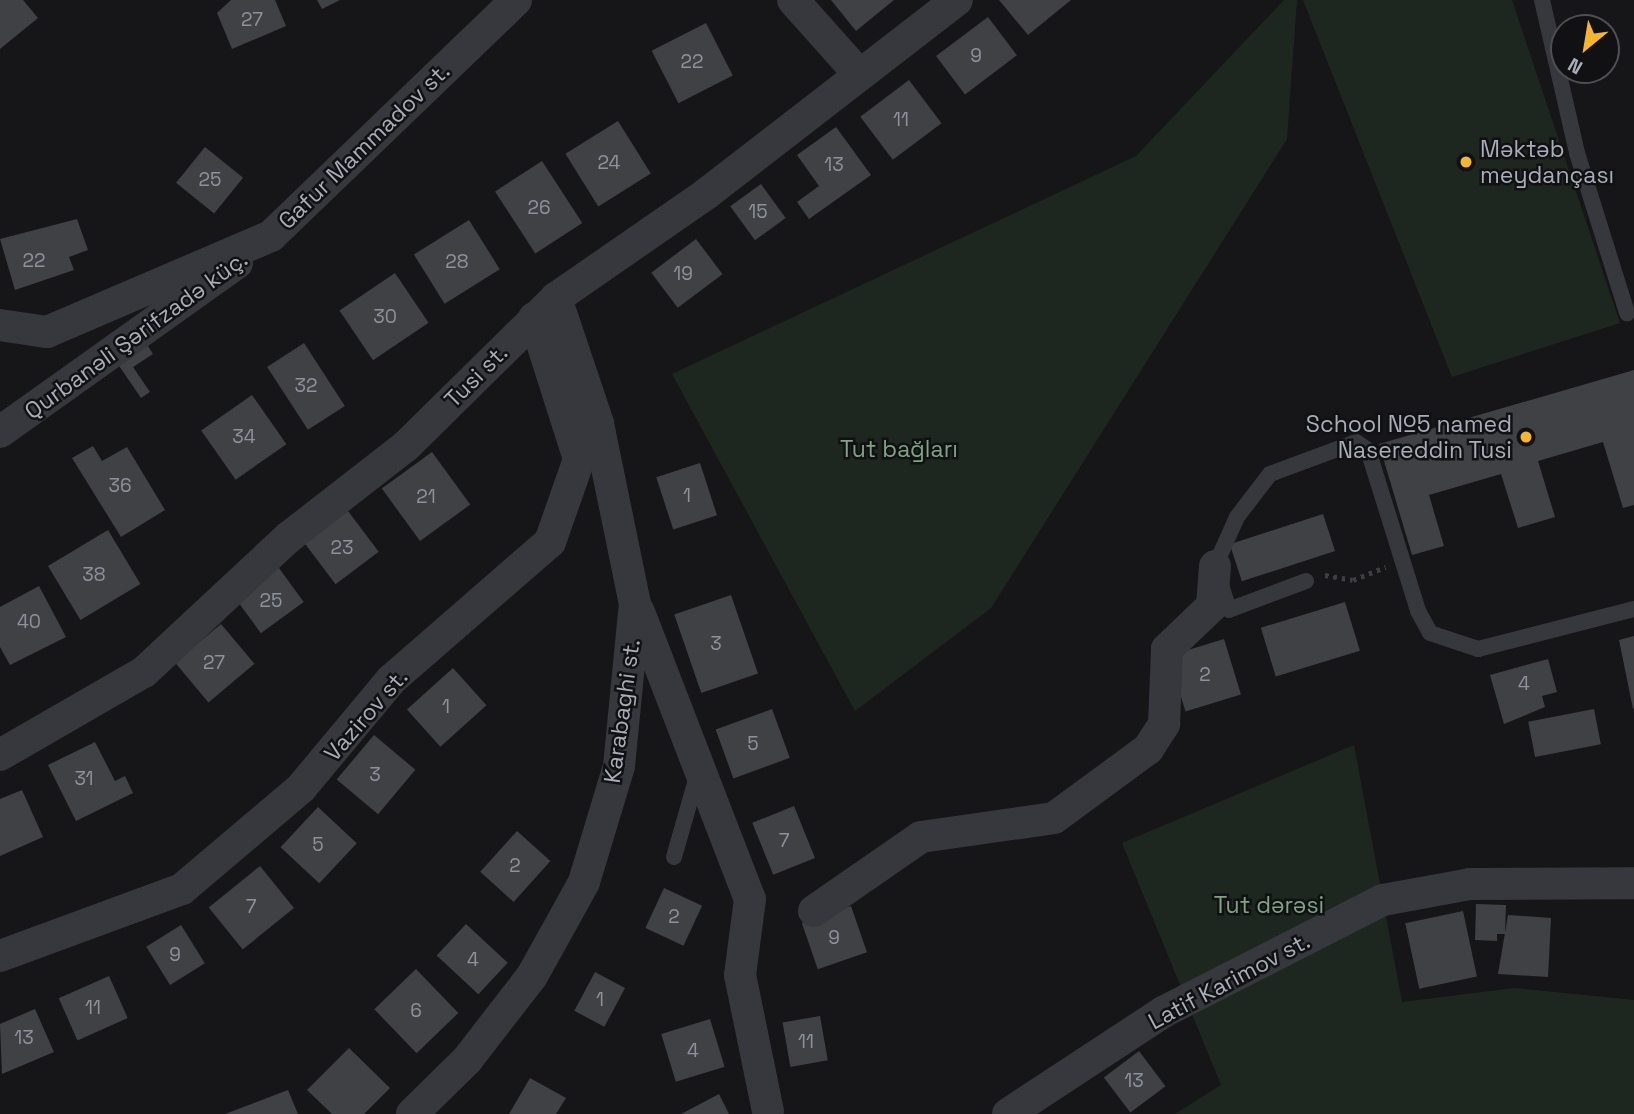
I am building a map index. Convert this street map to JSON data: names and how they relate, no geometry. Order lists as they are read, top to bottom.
{
  "streets": {
    "street": [
      "Gafur Mammadov st.",
      "Qurbanəli Şərifzadə küç.",
      "Tusi st.",
      "Karabaghi st.",
      "Vazirov st.",
      "Latif Karimov st."
    ]
  },
  "crossings": [
    ["Gafur Mammadov st.", "Qurbanəli Şərifzadə küç."],
    ["Tusi st.", "Karabaghi st."],
    ["Tusi st.", "Vazirov st."],
    ["Karabaghi st.", "Vazirov st."]
  ],
  "parks": ["Tut bağları", "Tut dərəsi"],
  "places": ["Məktəb meydançası", "School №5 named Nasereddin Tusi"],
  "house_numbers": [
    "27",
    "9",
    "22",
    "11",
    "24",
    "13",
    "25",
    "26",
    "15",
    "22",
    "28",
    "19",
    "30",
    "32",
    "34",
    "36",
    "1",
    "21",
    "23",
    "38",
    "25",
    "40",
    "3",
    "27",
    "2",
    "4",
    "1",
    "5",
    "3",
    "31",
    "7",
    "5",
    "2",
    "7",
    "2",
    "9",
    "9",
    "4",
    "1",
    "11",
    "6",
    "13",
    "11",
    "4",
    "13"
  ],
  "north": "bottom left"
}
